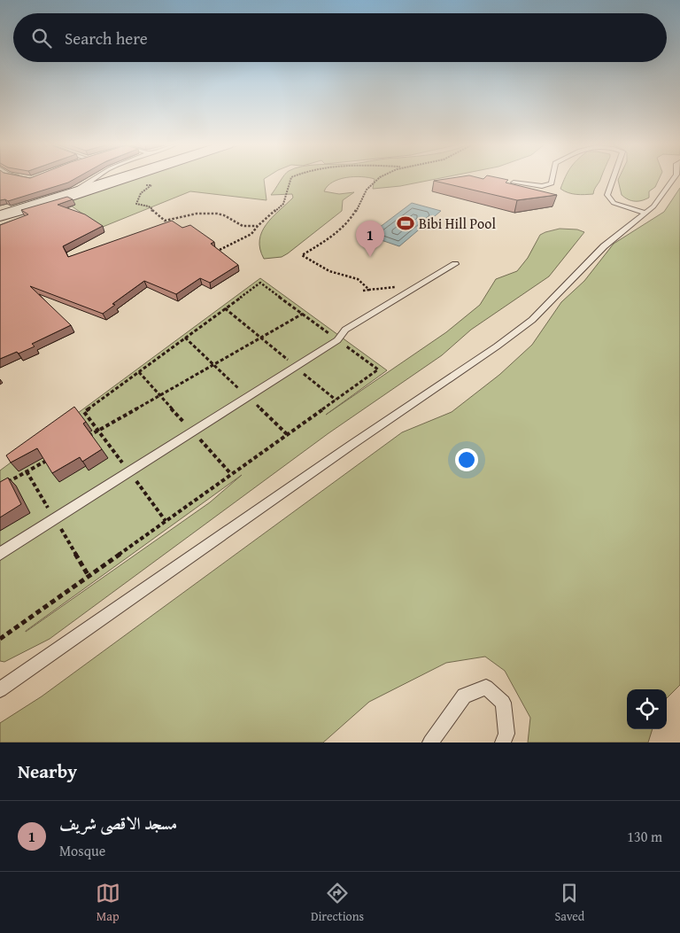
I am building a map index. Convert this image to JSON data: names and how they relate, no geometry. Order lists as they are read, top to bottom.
{
  "places": {
    "sports": ["Bibi Hill Pool"]
  },
  "page": {
    "search": "Search here",
    "pins": "1",
    "heading": "Nearby",
    "list": [
      {
        "mark": "1",
        "name": "مسجد الاقصی شریف",
        "note": "Mosque",
        "value": "130 m"
      }
    ],
    "nav": ["Map", "Directions", "Saved"]
  }
}
